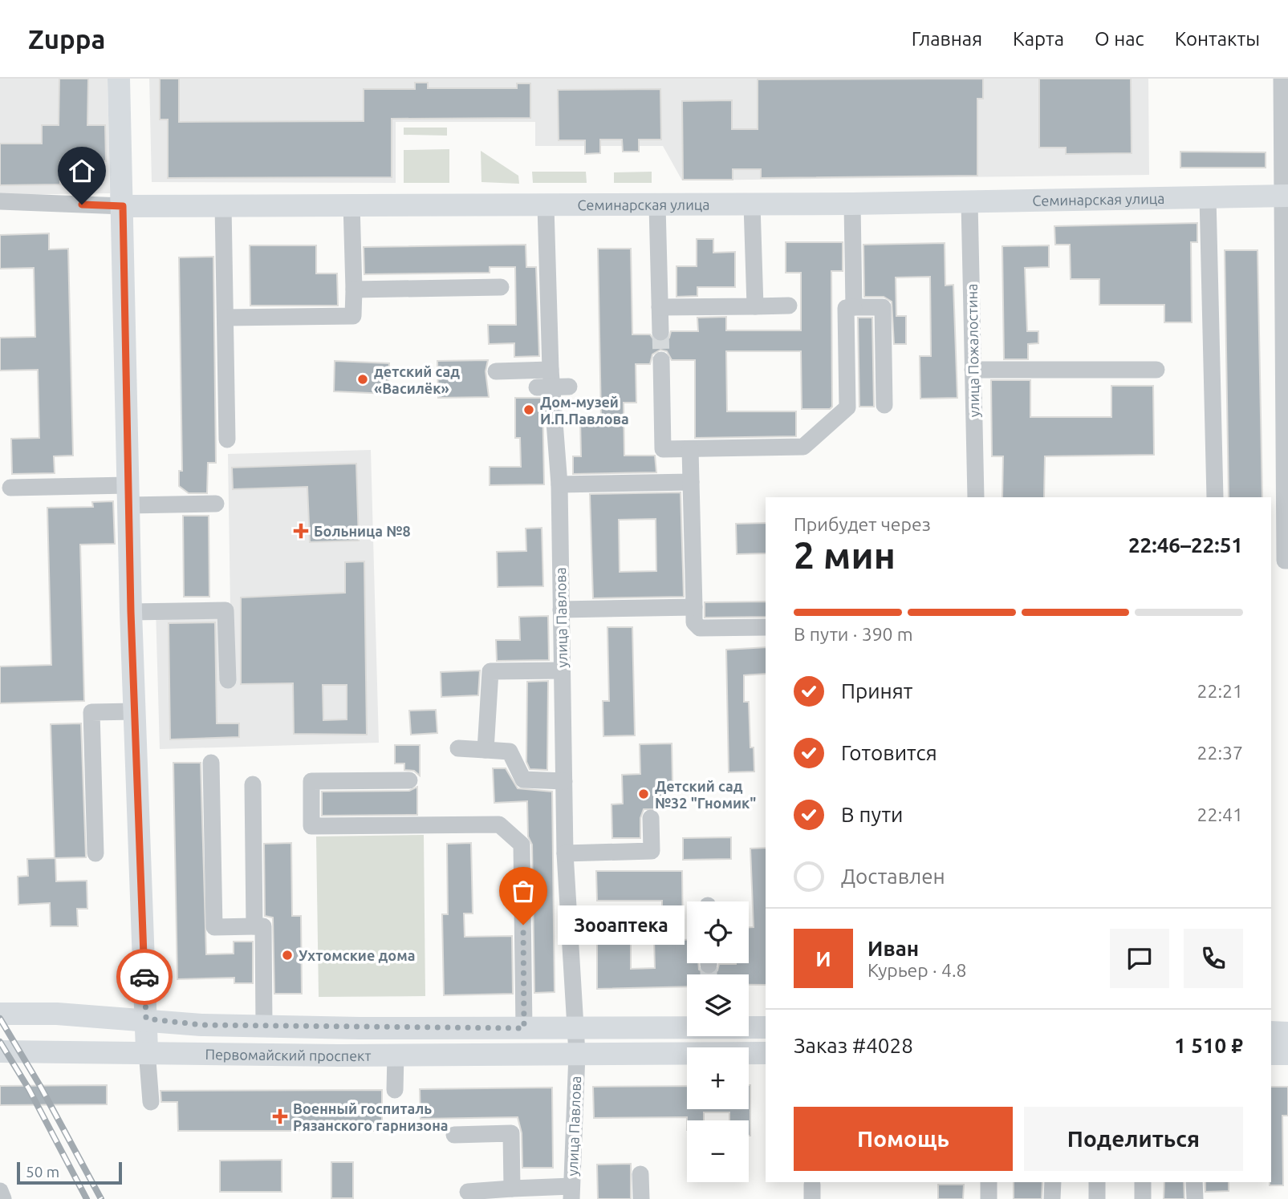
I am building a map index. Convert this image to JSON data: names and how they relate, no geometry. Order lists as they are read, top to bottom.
{
  "streets": {
    "main road": ["Семинарская улица", "Первомайский проспект"],
    "street": ["улица Пожалостина", "улица Павлова"]
  },
  "crossings": [
    ["Семинарская улица", "улица Пожалостина"],
    ["Семинарская улица", "улица Павлова"],
    ["улица Павлова", "Первомайский проспект"]
  ],
  "places": {
    "other": [
      "детский сад «Василёк»",
      "Дом-музей И.П.Павлова",
      "Детский сад №32 \"Гномик\"",
      "Зооаптека",
      "Ухтомские дома"
    ],
    "health": ["Больница №8", "Военный госпиталь Рязанского гарнизона"]
  },
  "scale_bar": "50 m",
  "page": {
    "header": "Zuppa",
    "nav": [
      "Главная",
      "Карта",
      "О нас",
      "Контакты"
    ],
    "heading": ["2 мин", "Прибудет через", "22:46–22:51"],
    "panel": [
      "Иван",
      "Курьер · 4.8",
      "Заказ #4028",
      "1 510 ₽"
    ],
    "bar": "В пути · 390 m",
    "list": [
      ["Принят", "22:21"],
      ["Готовится", "22:37"],
      ["В пути", "22:41"],
      "Доставлен"
    ],
    "map_buttons": ["+", "−"],
    "bubble": "Зооаптека",
    "round": "И",
    "buttons": ["Помощь", "Поделиться"],
    "scale": "50 m"
  }
}
